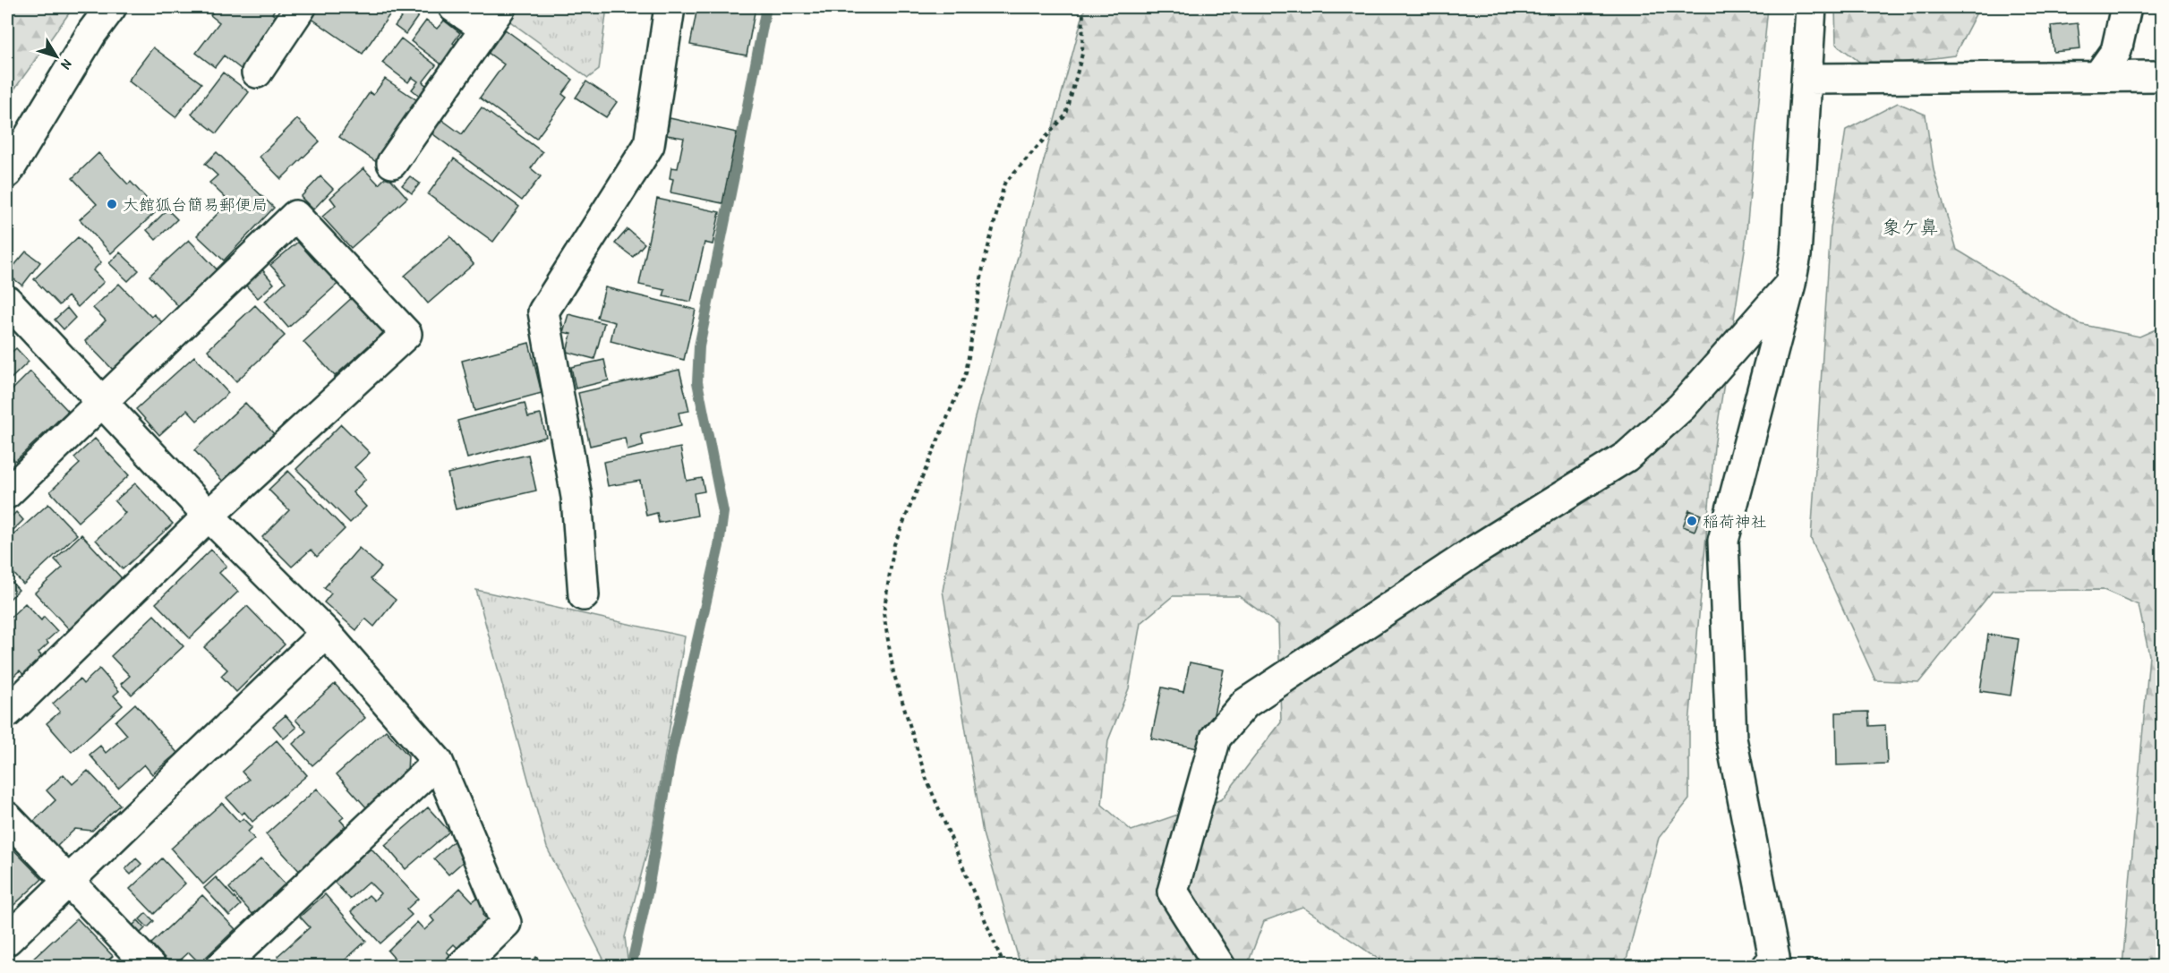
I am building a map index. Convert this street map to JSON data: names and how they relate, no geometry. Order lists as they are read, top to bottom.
{
  "districts": ["象ケ鼻"],
  "places": ["大館狐台簡易郵便局", "稲荷神社"],
  "north": "bottom right"
}
